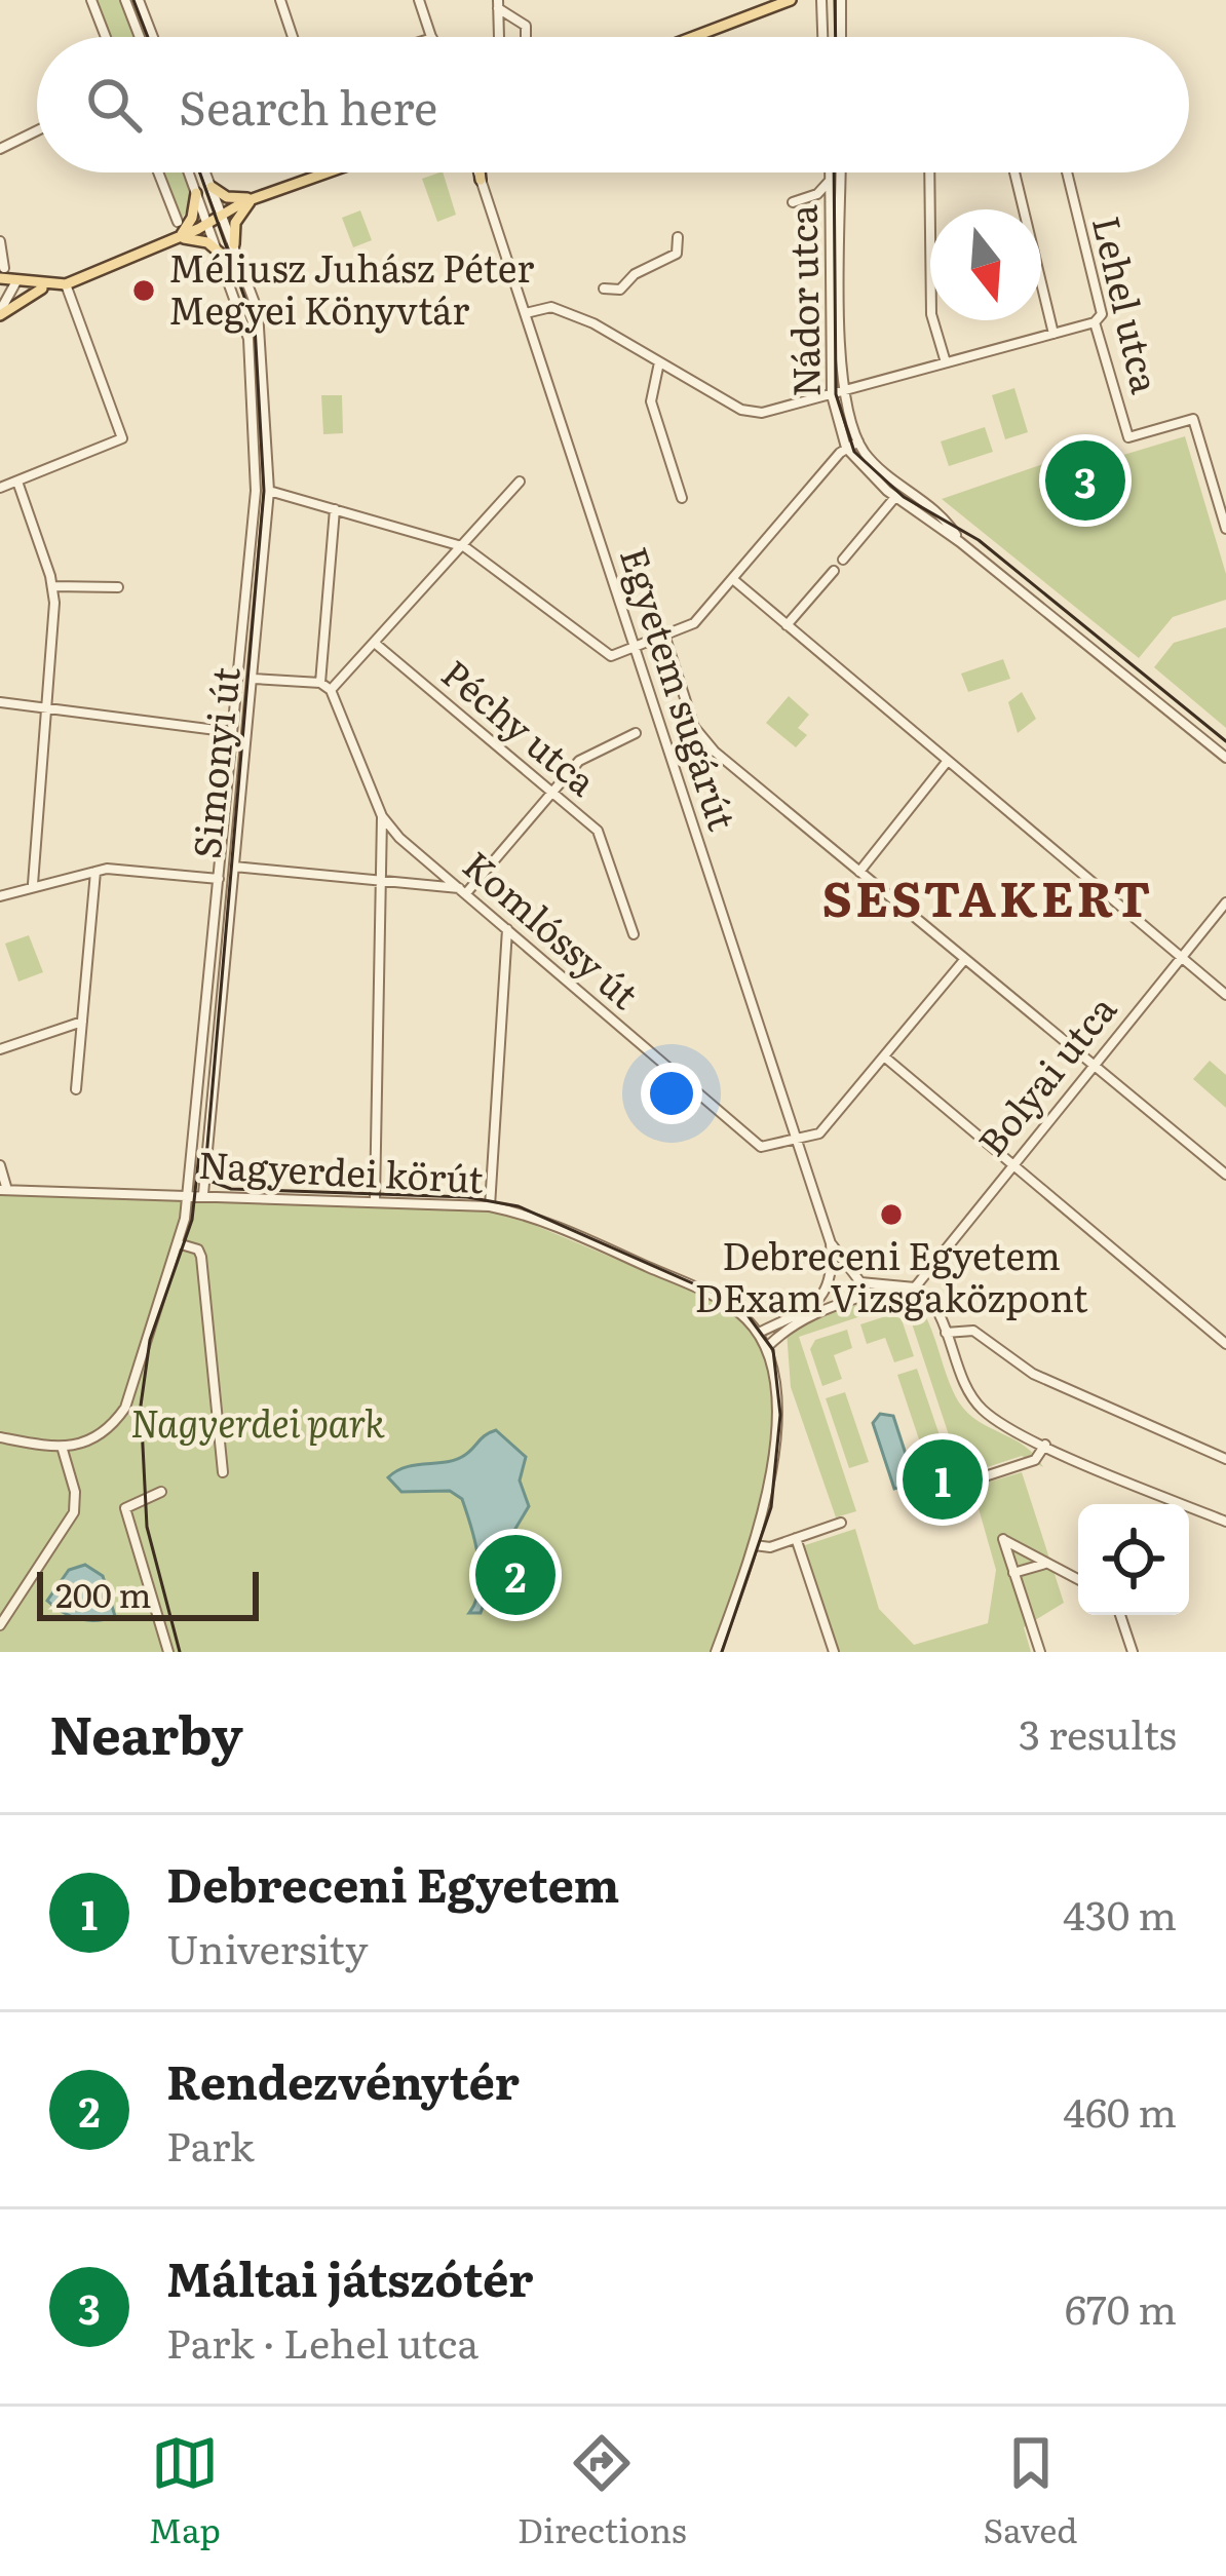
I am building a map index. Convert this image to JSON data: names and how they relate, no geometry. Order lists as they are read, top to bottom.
{
  "streets": {
    "street": [
      "Nádor utca",
      "Lehel utca",
      "Egyetem sugárút",
      "Péchy utca",
      "Simonyi út",
      "Komlóssy út",
      "Bolyai utca",
      "Nagyerdei körút"
    ]
  },
  "crossings": [
    ["Egyetem sugárút", "Komlóssy út"],
    ["Simonyi út", "Nagyerdei körút"]
  ],
  "districts": ["SESTAKERT"],
  "parks": ["Nagyerdei park"],
  "places": ["Méliusz Juhász Péter Megyei Könyvtár", "Debreceni Egyetem DExam Vizsgaközpont"],
  "scale_bar": "200 m",
  "north": "bottom",
  "page": {
    "search": "Search here",
    "pins": ["3", "1", "2"],
    "scale": "200 m",
    "heading": ["Nearby", "3 results"],
    "list": [
      {
        "mark": "1",
        "name": "Debreceni Egyetem",
        "note": "University",
        "value": "430 m"
      },
      {
        "mark": "2",
        "name": "Rendezvénytér",
        "note": "Park",
        "value": "460 m"
      },
      {
        "mark": "3",
        "name": "Máltai játszótér",
        "note": "Park · Lehel utca",
        "value": "670 m"
      }
    ],
    "nav": ["Map", "Directions", "Saved"]
  }
}
